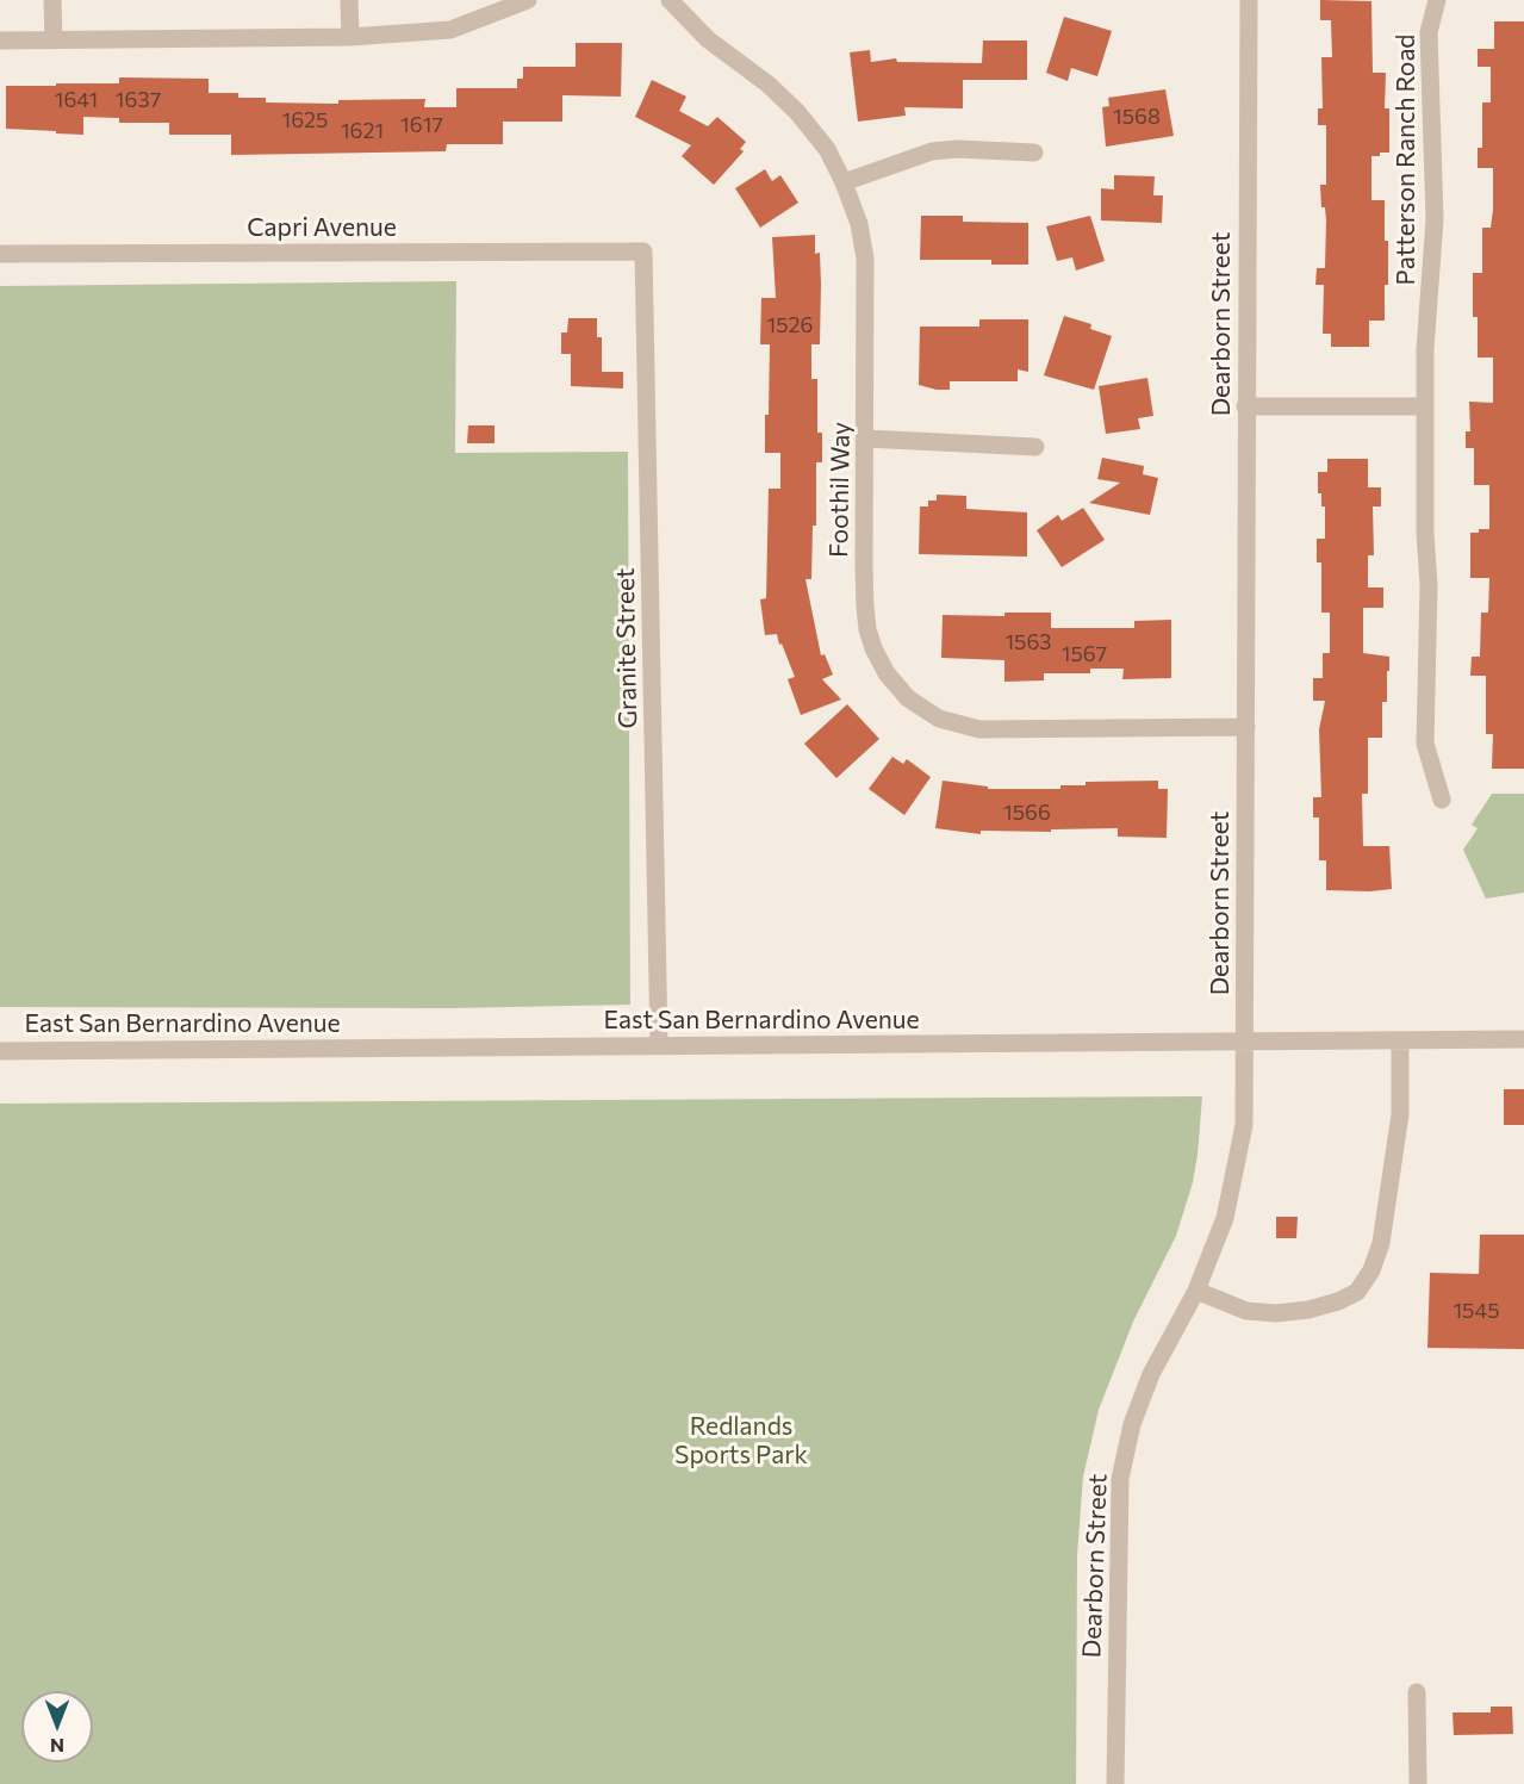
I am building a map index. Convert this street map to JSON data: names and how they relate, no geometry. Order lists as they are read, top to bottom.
{
  "streets": {
    "street": [
      "Patterson Ranch Road",
      "Capri Avenue",
      "Dearborn Street",
      "Foothil Way",
      "Granite Street",
      "East San Bernardino Avenue"
    ]
  },
  "crossings": [
    ["Capri Avenue", "Granite Street"],
    ["Dearborn Street", "Foothil Way"],
    ["Dearborn Street", "East San Bernardino Avenue"],
    ["Granite Street", "East San Bernardino Avenue"]
  ],
  "parks": ["Redlands Sports Park"],
  "house_numbers": [
    "1641",
    "1637",
    "1568",
    "1625",
    "1617",
    "1621",
    "1526",
    "1563",
    "1567",
    "1566",
    "1545"
  ],
  "north": "bottom"
}
